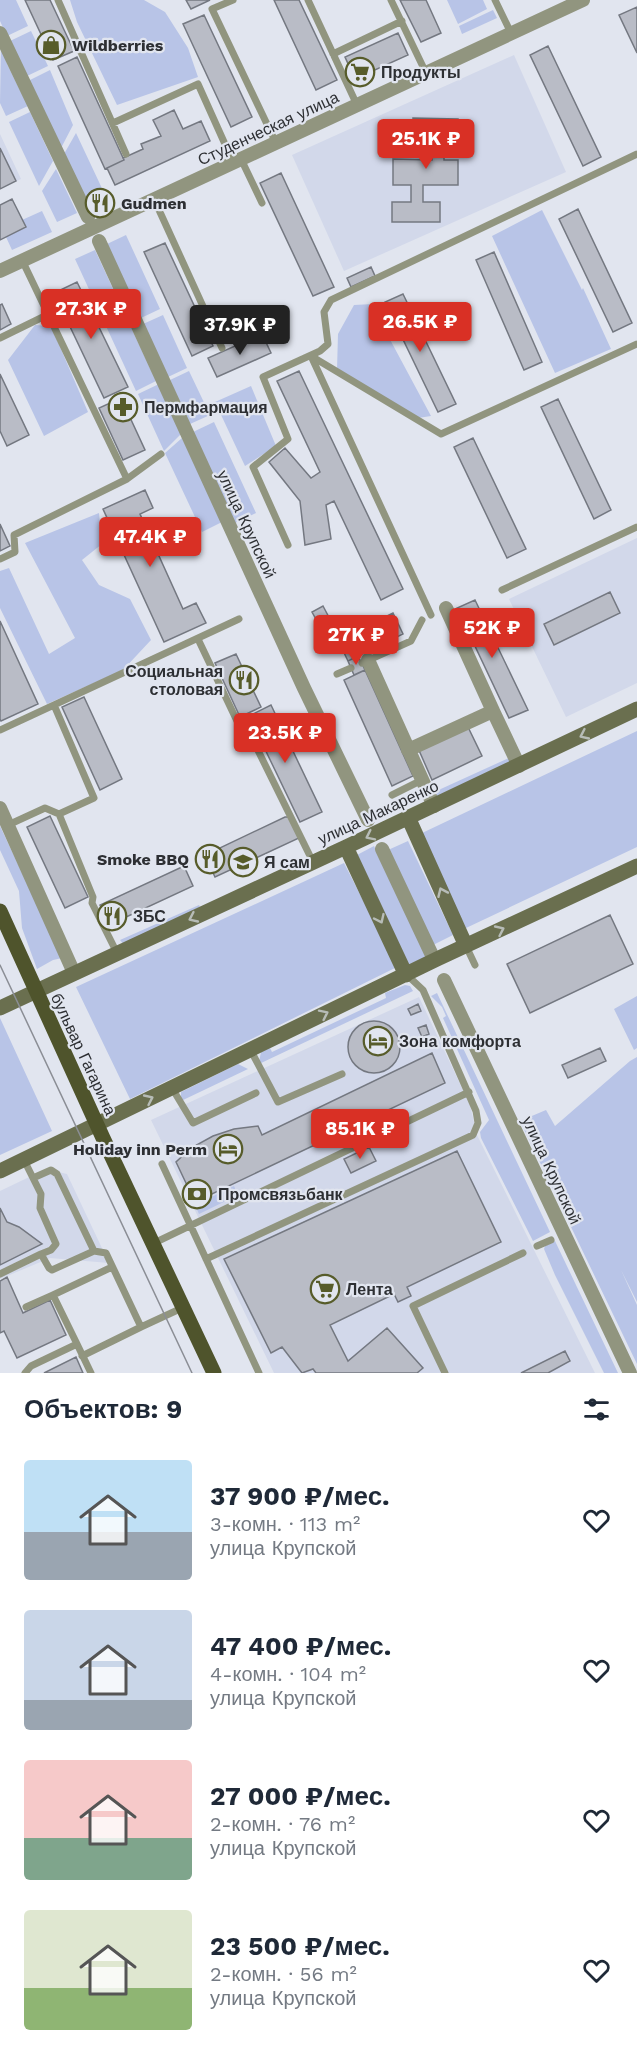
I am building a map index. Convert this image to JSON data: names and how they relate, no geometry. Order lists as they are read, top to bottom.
{
  "streets": {
    "main road": ["улица Макаренко", "бульвар Гагарина"],
    "street": ["Студенческая улица", "улица Крупской"]
  },
  "crossings": [
    ["улица Макаренко", "бульвар Гагарина"]
  ],
  "one_way": ["улица Макаренко"],
  "places": {
    "shop": ["Wildberries"],
    "supermarket": ["Продукты", "Лента"],
    "restaurant": [
      "Gudmen",
      "Социальная столовая",
      "Smoke BBQ",
      "ЗБС"
    ],
    "pharmacy": ["Пермфармация"],
    "school or university": ["Я сам"],
    "hotel": ["Зона комфорта", "Holiday inn Perm"],
    "bank": ["Промсвязьбанк"]
  },
  "page": {
    "price": [
      "25.1K ₽",
      "27.3K ₽",
      "26.5K ₽",
      "37.9K ₽",
      "47.4K ₽",
      "52K ₽",
      "27K ₽",
      "23.5K ₽",
      "85.1K ₽"
    ],
    "heading": "Объектов: 9",
    "list": [
      {
        "name": "37 900 ₽/мес.",
        "note": "3-комн. · 113 m² · улица Крупской"
      },
      {
        "name": "47 400 ₽/мес.",
        "note": "4-комн. · 104 m² · улица Крупской"
      },
      {
        "name": "27 000 ₽/мес.",
        "note": "2-комн. · 76 m² · улица Крупской"
      },
      {
        "name": "23 500 ₽/мес.",
        "note": "2-комн. · 56 m² · улица Крупской"
      }
    ]
  }
}
